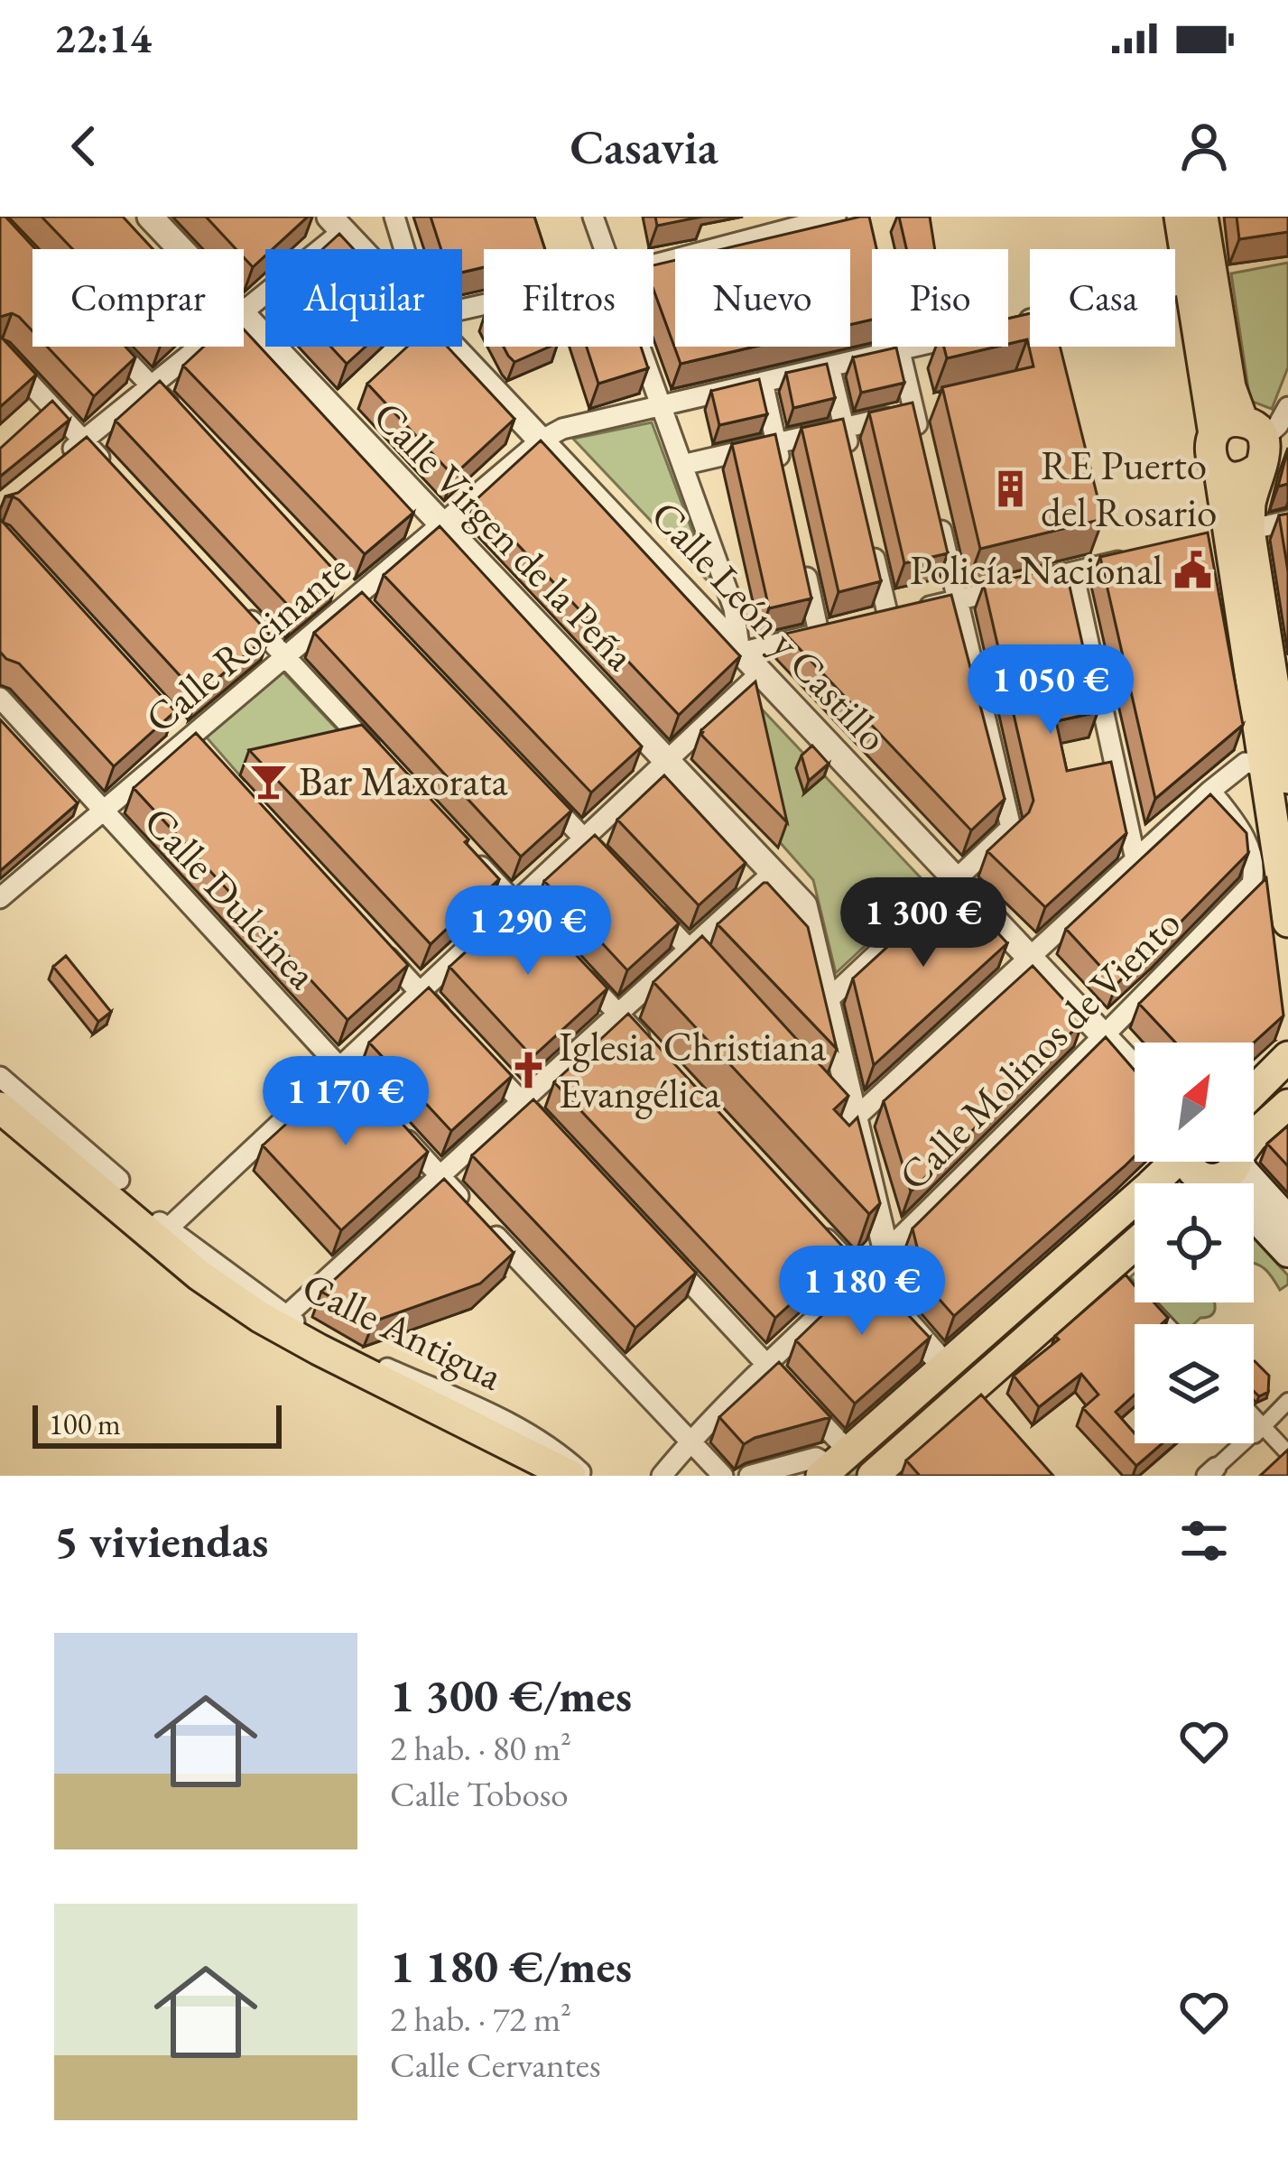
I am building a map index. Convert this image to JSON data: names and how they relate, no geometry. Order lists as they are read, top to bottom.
{
  "streets": {
    "street": [
      "Calle Virgen de la Peña",
      "Calle León y Castillo",
      "Calle Rocinante",
      "Calle Dulcinea",
      "Calle Molinos de Viento",
      "Calle Antigua"
    ]
  },
  "crossings": [
    ["Calle Virgen de la Peña", "Calle Rocinante"],
    ["Calle León y Castillo", "Calle Rocinante"],
    ["Calle León y Castillo", "Calle Molinos de Viento"],
    ["Calle Rocinante", "Calle Dulcinea"]
  ],
  "places": {
    "building": ["RE Puerto del Rosario"],
    "public building": ["Policía Nacional"],
    "bar": ["Bar Maxorata"],
    "church": ["Iglesia Christiana Evangélica"]
  },
  "scale_bar": "100 m",
  "north": "top right",
  "page": {
    "status": "22:14",
    "header": "Casavia",
    "chip": [
      "Comprar",
      "Alquilar",
      "Filtros",
      "Nuevo",
      "Piso",
      "Casa"
    ],
    "price": [
      "1 050 €",
      "1 300 €",
      "1 290 €",
      "1 170 €",
      "1 180 €"
    ],
    "scale": "100 m",
    "heading": "5 viviendas",
    "list": [
      {
        "name": "1 300 €/mes",
        "note": "2 hab. · 80 m² · Calle Toboso"
      },
      {
        "name": "1 180 €/mes",
        "note": "2 hab. · 72 m² · Calle Cervantes"
      }
    ]
  }
}
